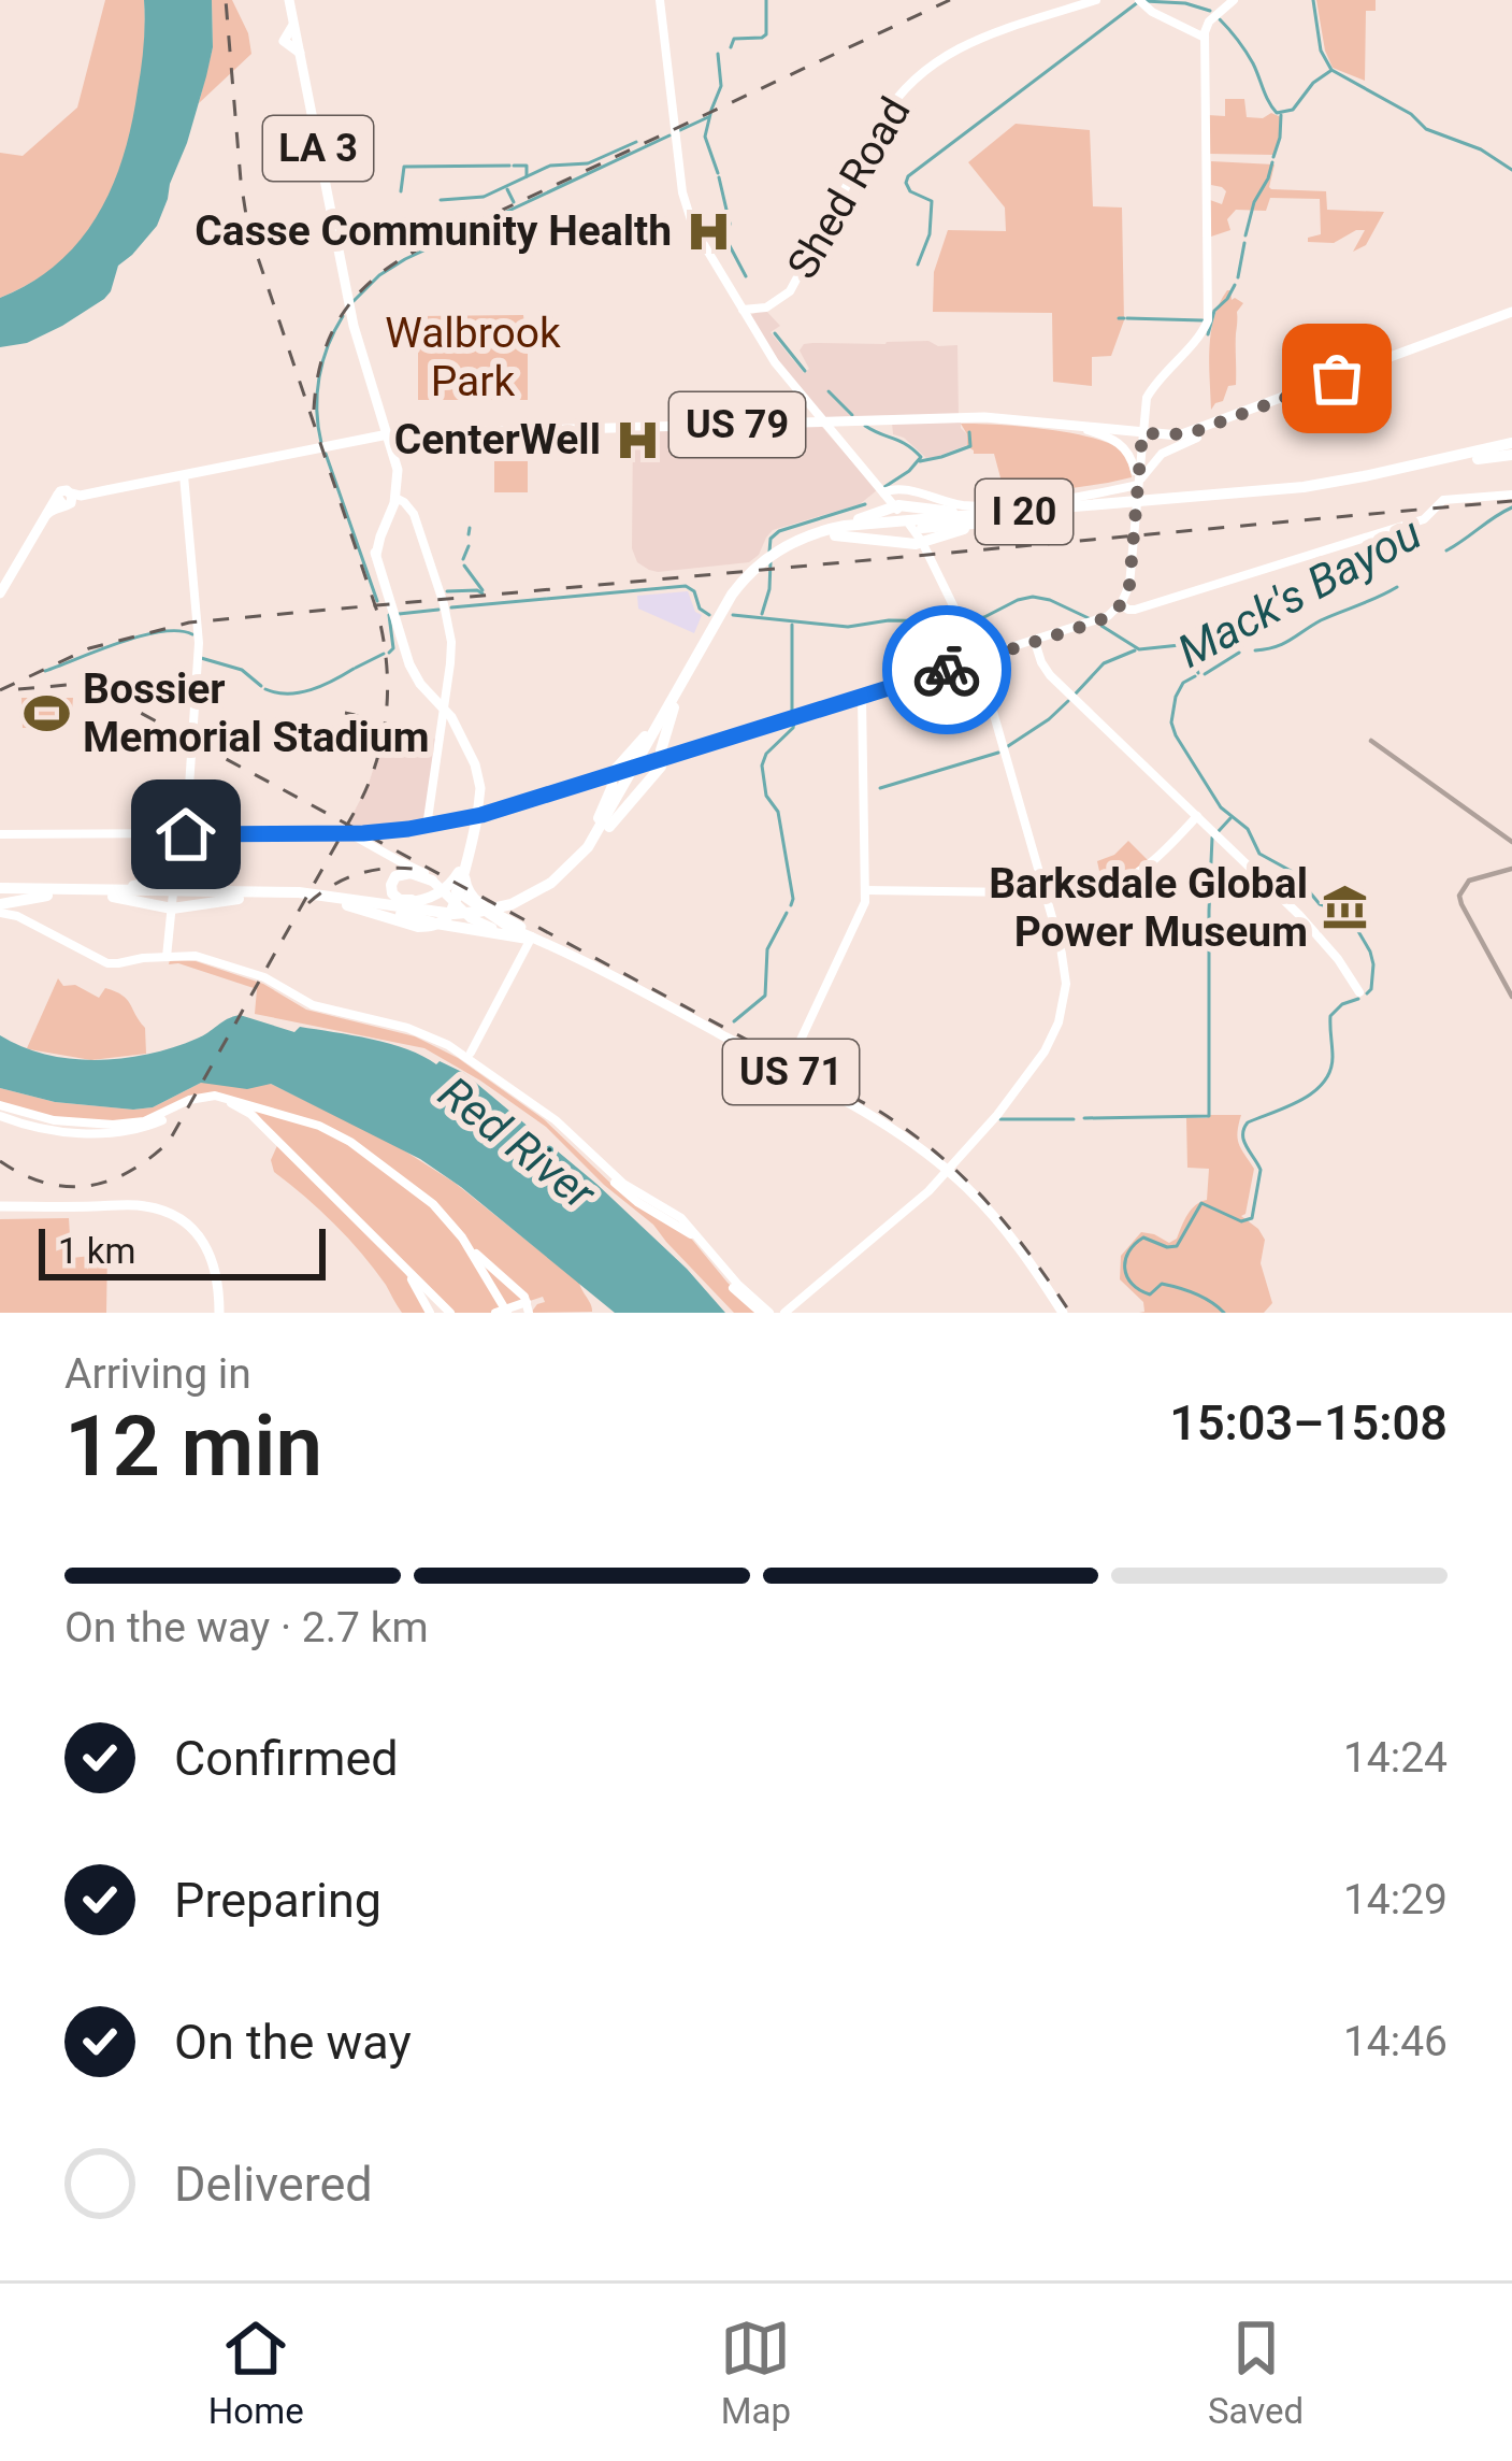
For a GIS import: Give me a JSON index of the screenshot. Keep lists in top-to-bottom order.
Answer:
{
  "streets": {
    "highway": ["I 20", "US 71"],
    "main road": ["LA 3", "Shed Road", "US 79"]
  },
  "crossings": [
    ["LA 3", "US 79"],
    ["I 20", "US 71"]
  ],
  "water": ["Mack's Bayou", "Red River"],
  "parks": ["Walbrook Park"],
  "places": {
    "hospital": ["Casse Community Health", "CenterWell"],
    "sports": ["Bossier Memorial Stadium"],
    "museum": ["Barksdale Global Power Museum"]
  },
  "scale_bar": "1 km",
  "page": {
    "scale": "1 km",
    "heading": ["12 min", "Arriving in", "15:03–15:08"],
    "bar": "On the way · 2.7 km",
    "list": [
      ["Confirmed", "14:24"],
      ["Preparing", "14:29"],
      ["On the way", "14:46"],
      "Delivered"
    ],
    "tabs": ["Home", "Map", "Saved"]
  }
}
